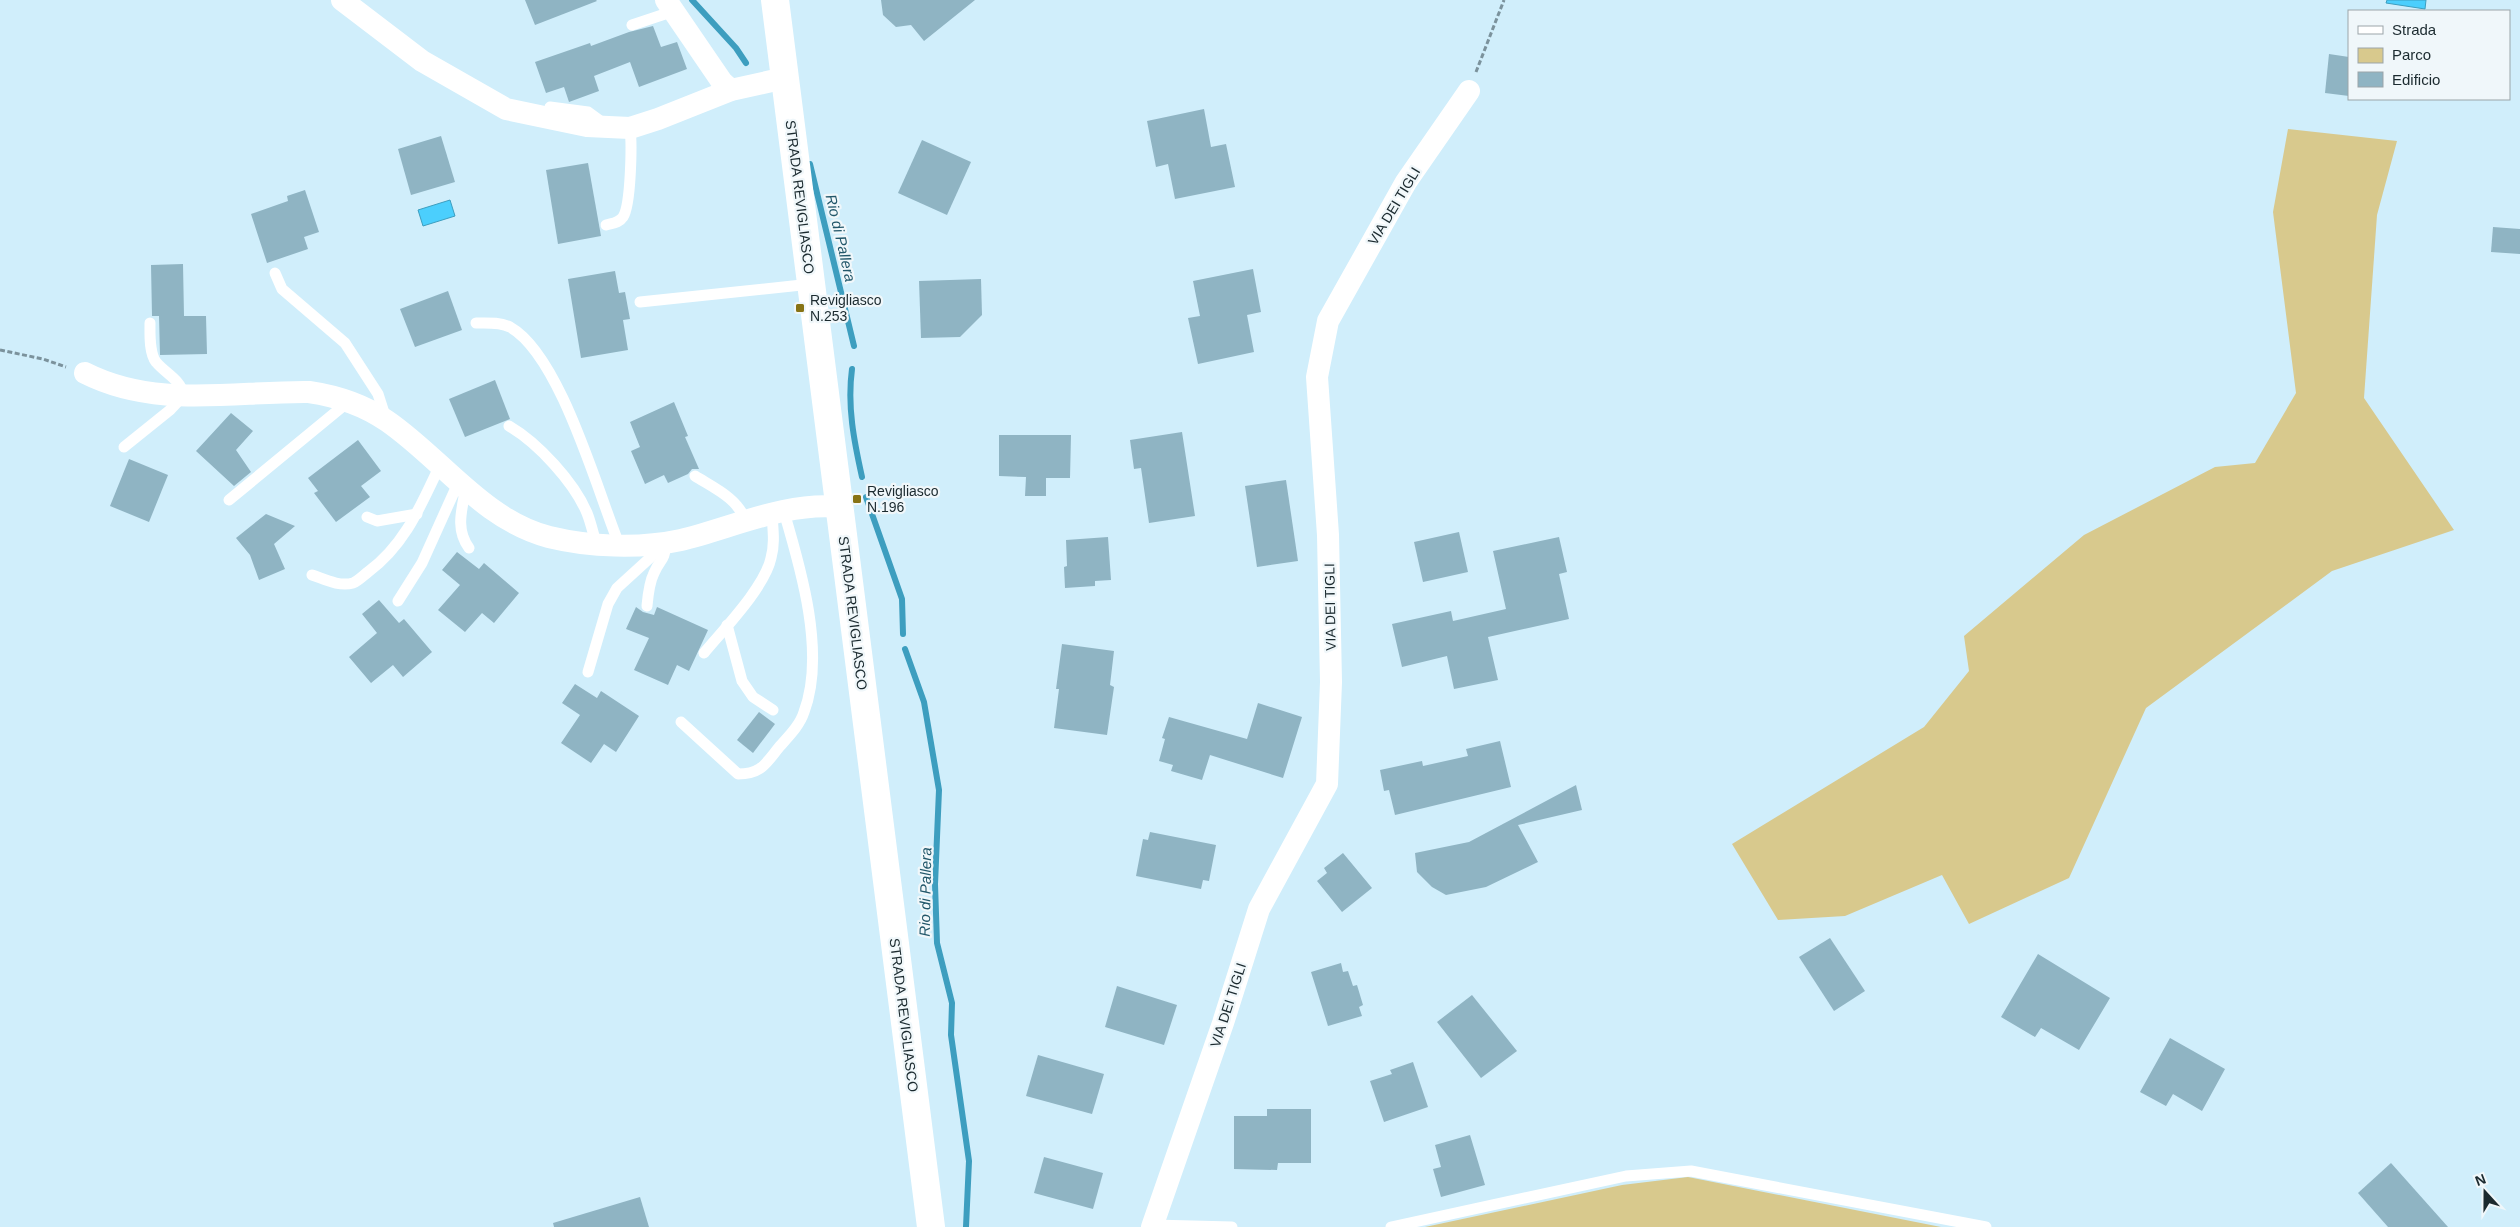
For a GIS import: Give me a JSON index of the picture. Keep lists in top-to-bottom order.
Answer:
{
  "streets": {
    "street": ["STRADA REVIGLIASCO", "VIA DEI TIGLI"]
  },
  "water": ["Rio di Pallera"],
  "places": {
    "transit": ["Revigliasco N.253", "Revigliasco N.196"]
  },
  "legend": ["Strada", "Parco", "Edificio"],
  "north": "top"
}
